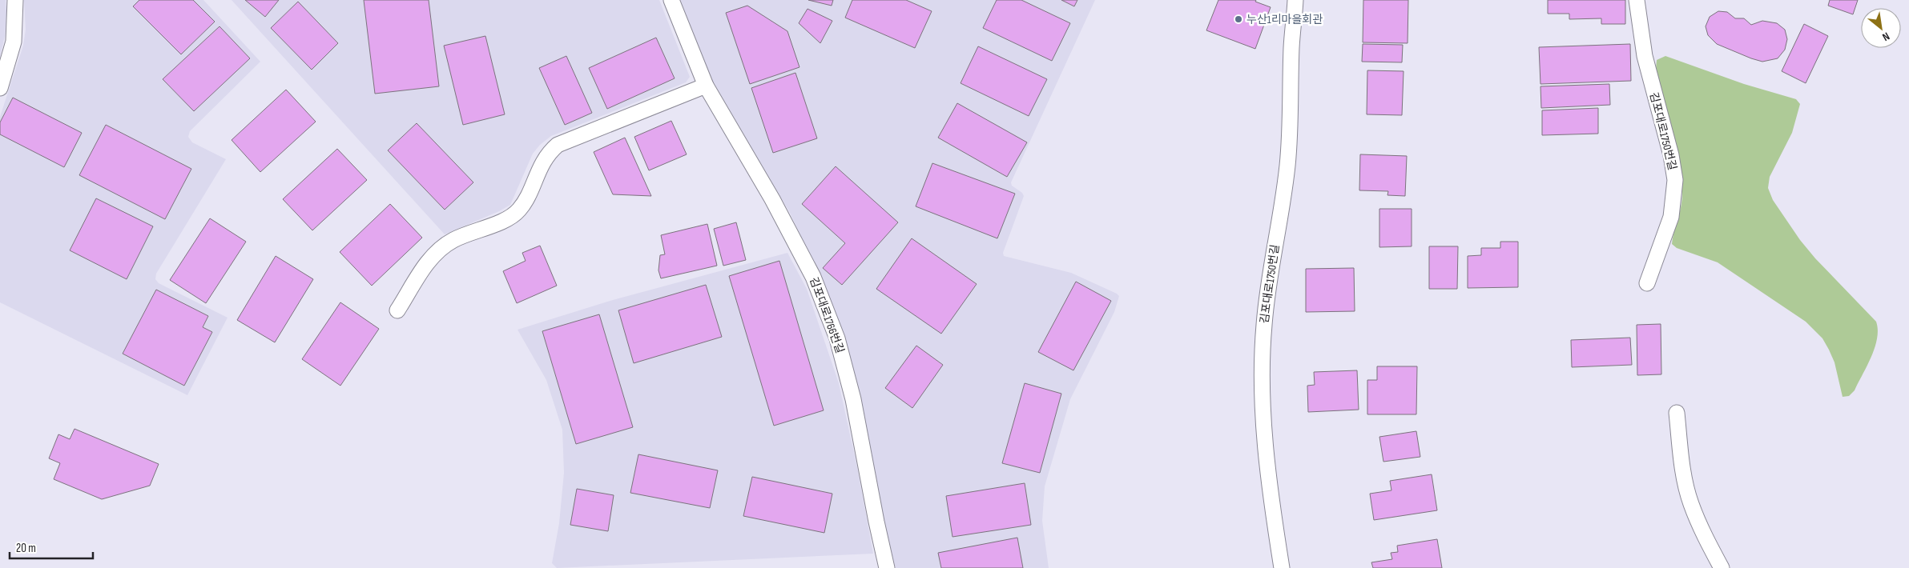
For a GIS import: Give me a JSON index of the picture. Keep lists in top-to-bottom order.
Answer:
{
  "streets": {
    "lane": ["김포대로1750번길", "김포대로1766번길"]
  },
  "places": ["누산1리마을회관"],
  "scale_bar": "20 m",
  "north": "bottom right"
}
